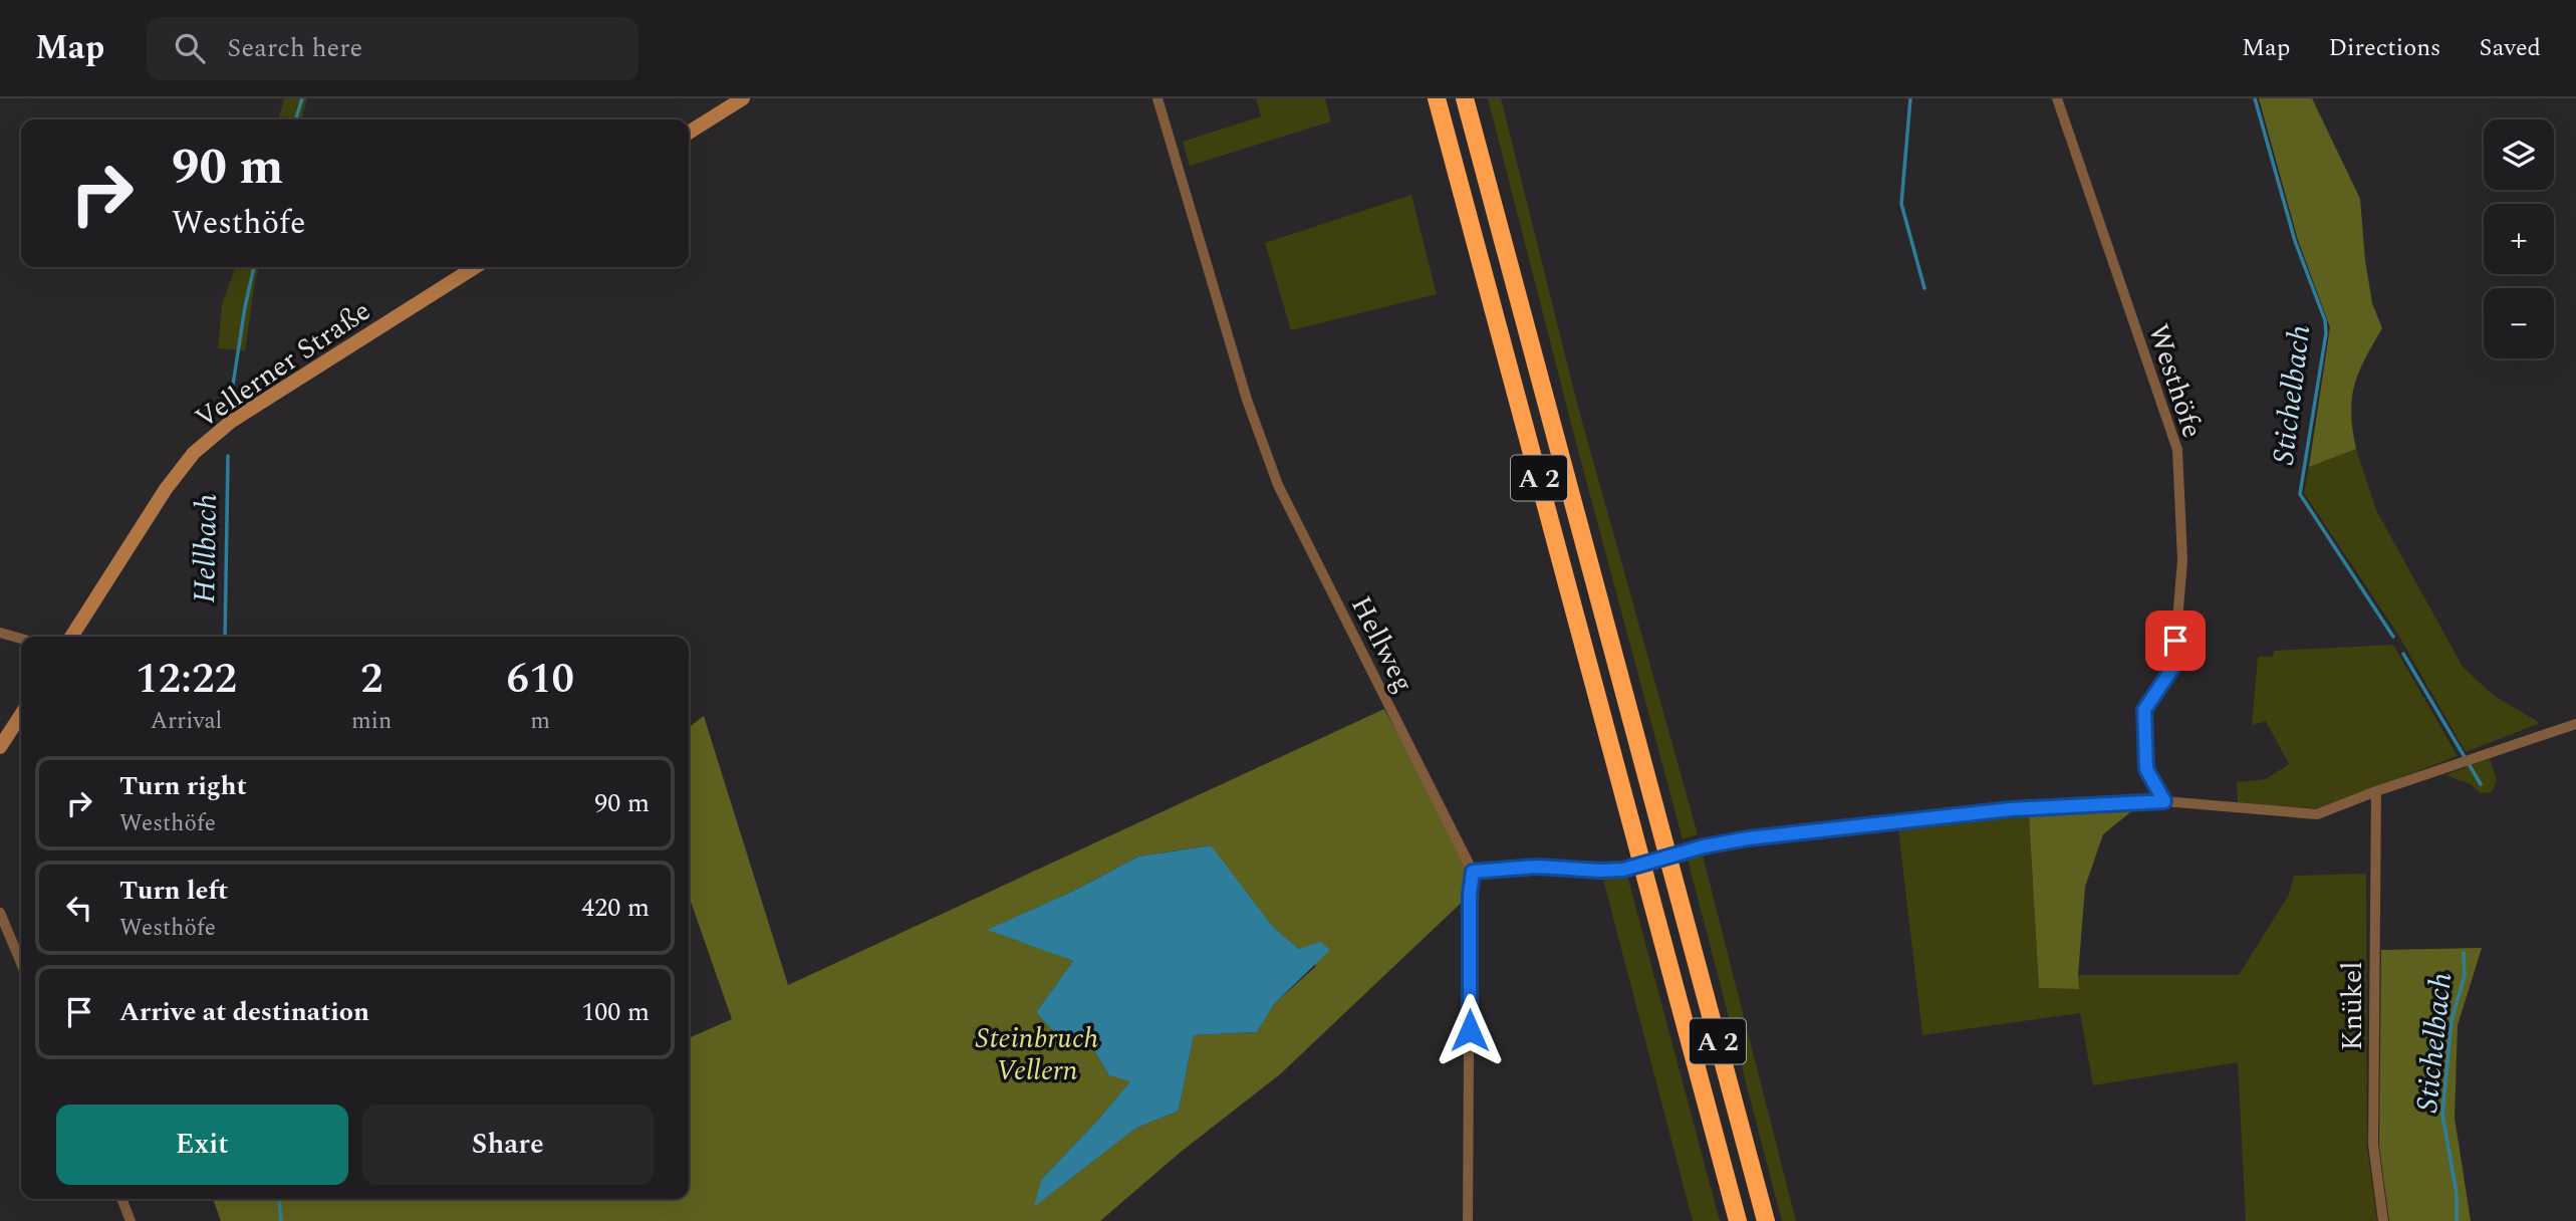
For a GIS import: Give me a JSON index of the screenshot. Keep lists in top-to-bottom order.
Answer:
{
  "streets": {
    "highway": ["A 2"],
    "main road": ["Vellerner Straße"],
    "street": ["Westhöfe", "Hellweg", "Knükel"]
  },
  "water": ["Stichelbach", "Hellbach"],
  "parks": ["Steinbruch Vellern"],
  "page": {
    "header": "Map",
    "search": "Search here",
    "nav": ["Map", "Directions", "Saved"],
    "map_buttons": ["+", "−"],
    "turn": ["90 m", "Westhöfe"],
    "eta": [
      "12:22",
      "Arrival",
      "2",
      "min",
      "610",
      "m"
    ],
    "list": [
      {
        "name": "Turn right",
        "note": "Westhöfe",
        "value": "90 m"
      },
      {
        "name": "Turn left",
        "note": "Westhöfe",
        "value": "420 m"
      },
      {
        "name": "Arrive at destination",
        "value": "100 m"
      }
    ],
    "buttons": ["Exit", "Share"]
  }
}
